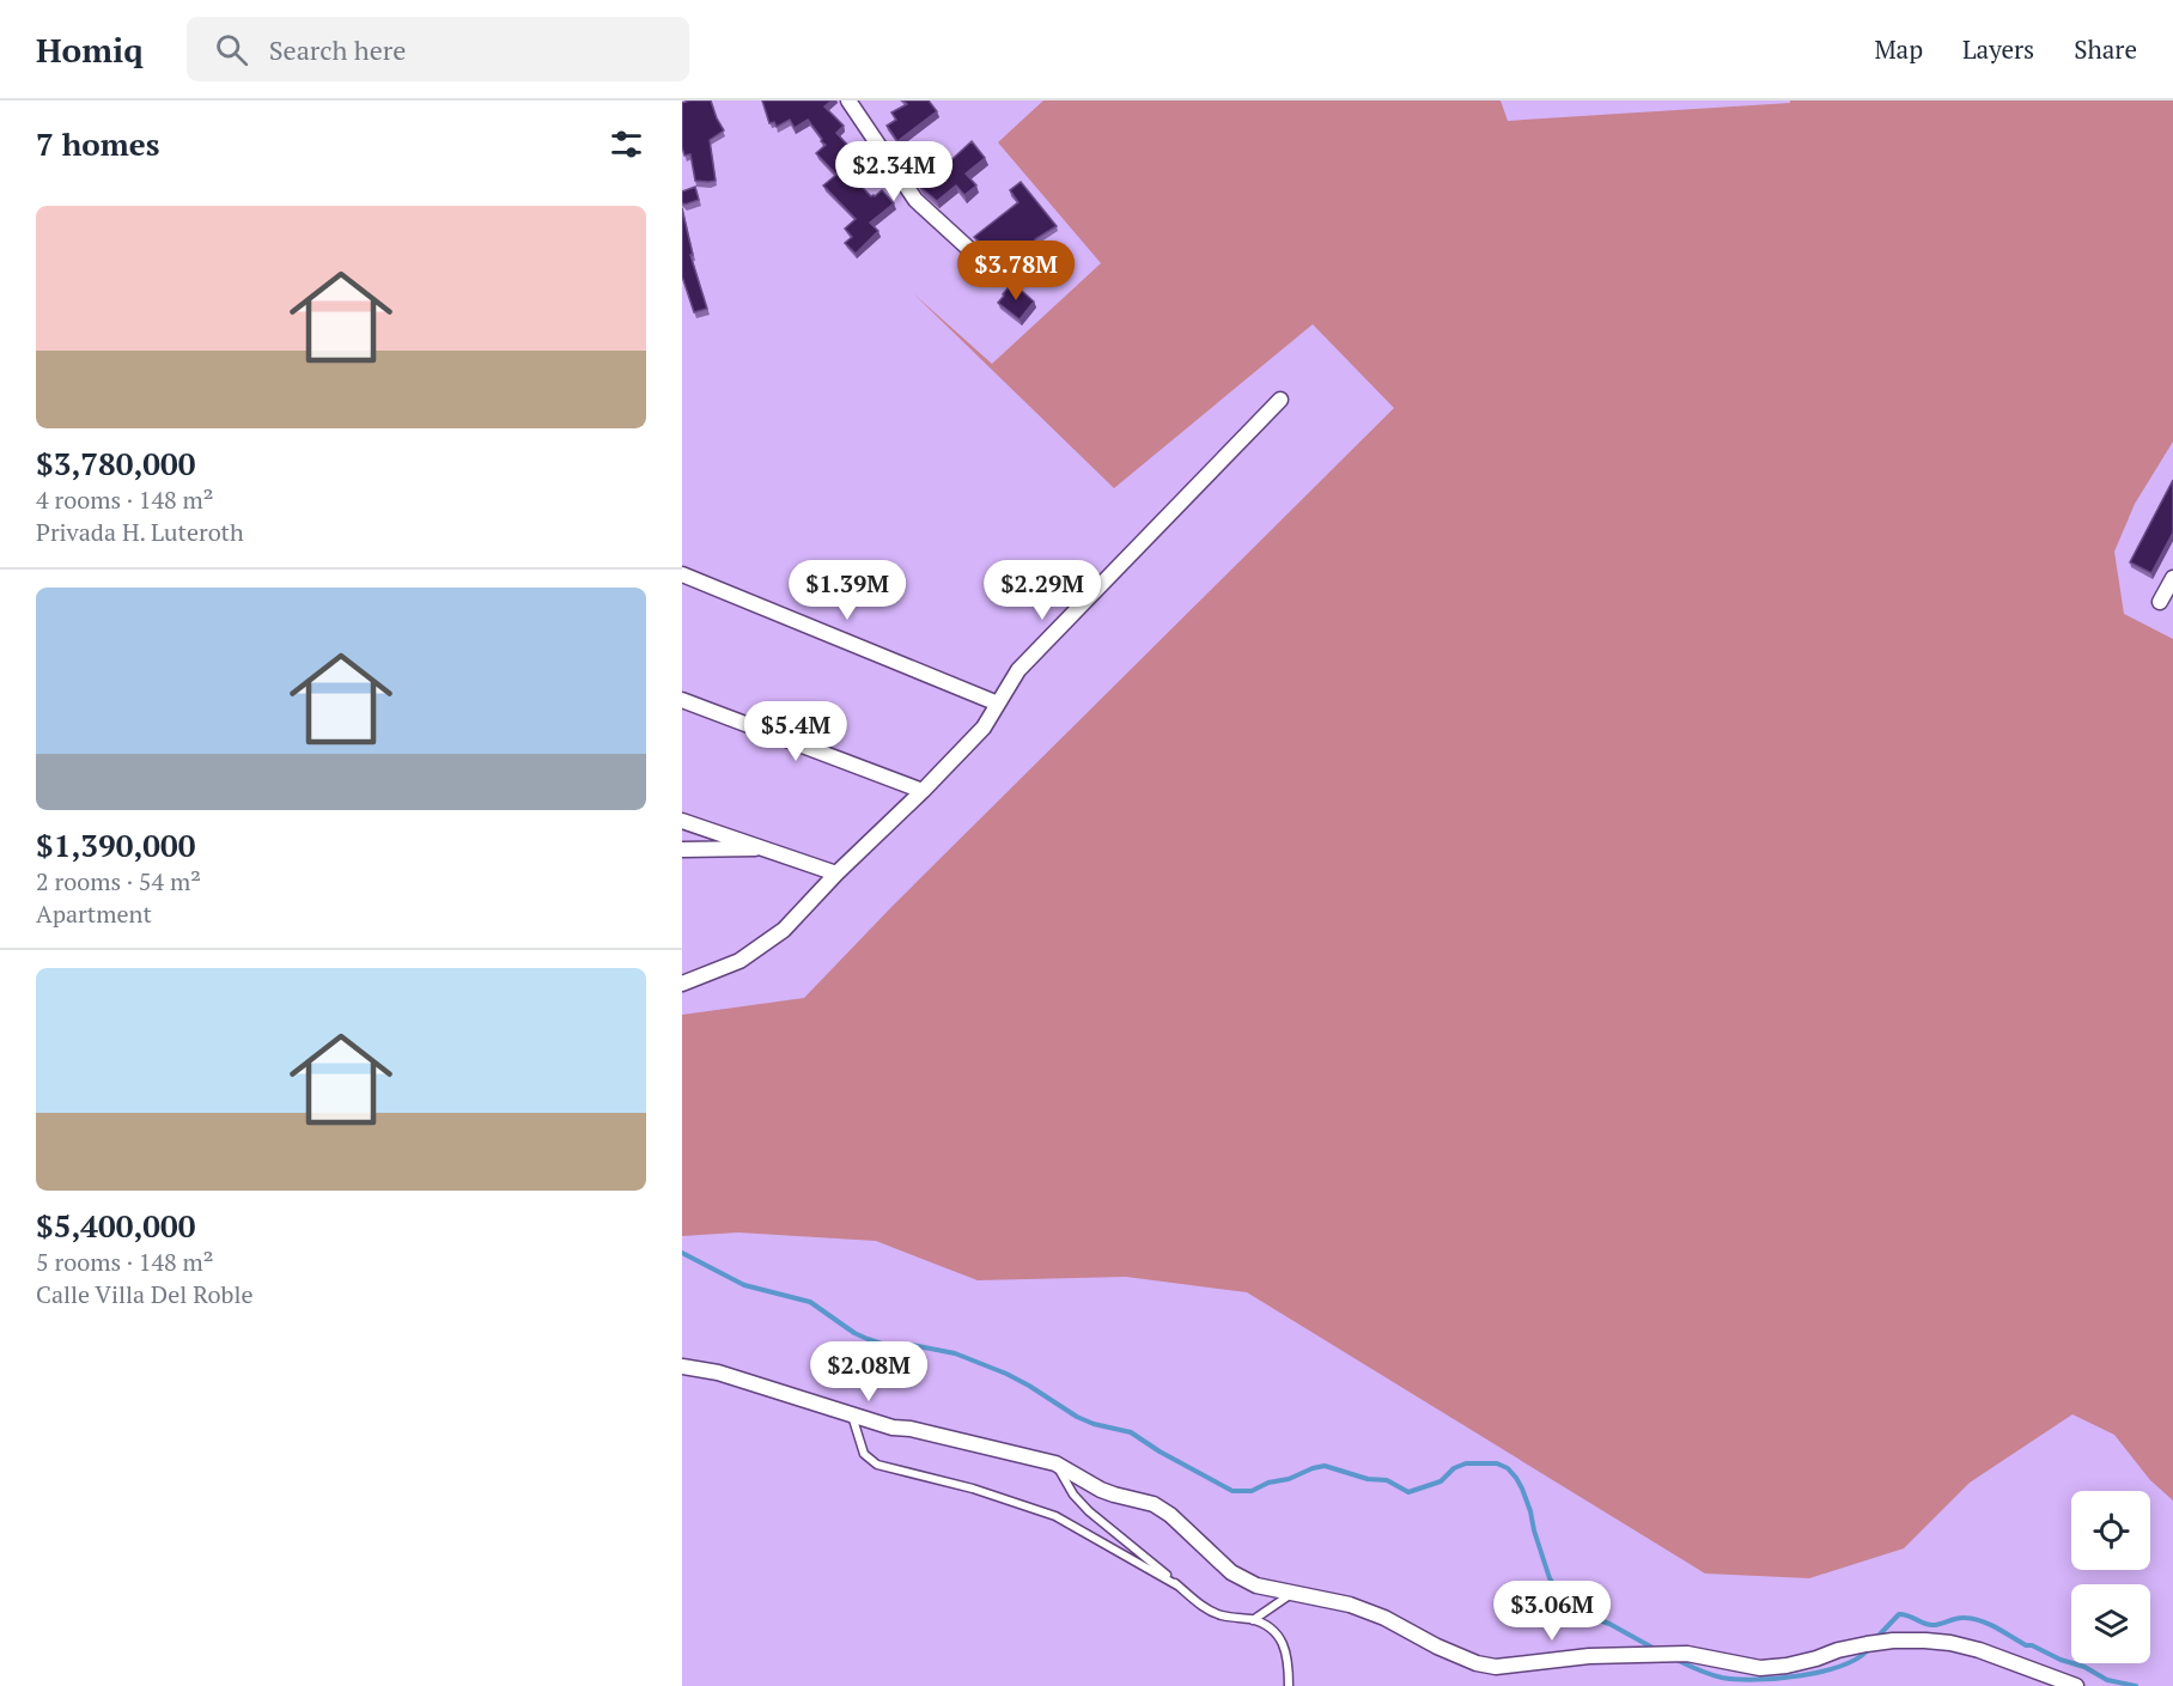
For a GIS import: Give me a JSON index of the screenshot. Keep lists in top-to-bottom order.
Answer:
{
  "page": {
    "header": "Homiq",
    "search": "Search here",
    "nav": ["Map", "Layers", "Share"],
    "heading": "7 homes",
    "price": [
      "$2.34M",
      "$3.78M",
      "$1.39M",
      "$2.29M",
      "$5.4M",
      "$2.08M",
      "$3.06M"
    ],
    "list": [
      {
        "name": "$3,780,000",
        "note": "4 rooms · 148 m² · Privada H. Luteroth"
      },
      {
        "name": "$1,390,000",
        "note": "2 rooms · 54 m² · Apartment"
      },
      {
        "name": "$5,400,000",
        "note": "5 rooms · 148 m² · Calle Villa Del Roble"
      }
    ]
  }
}
